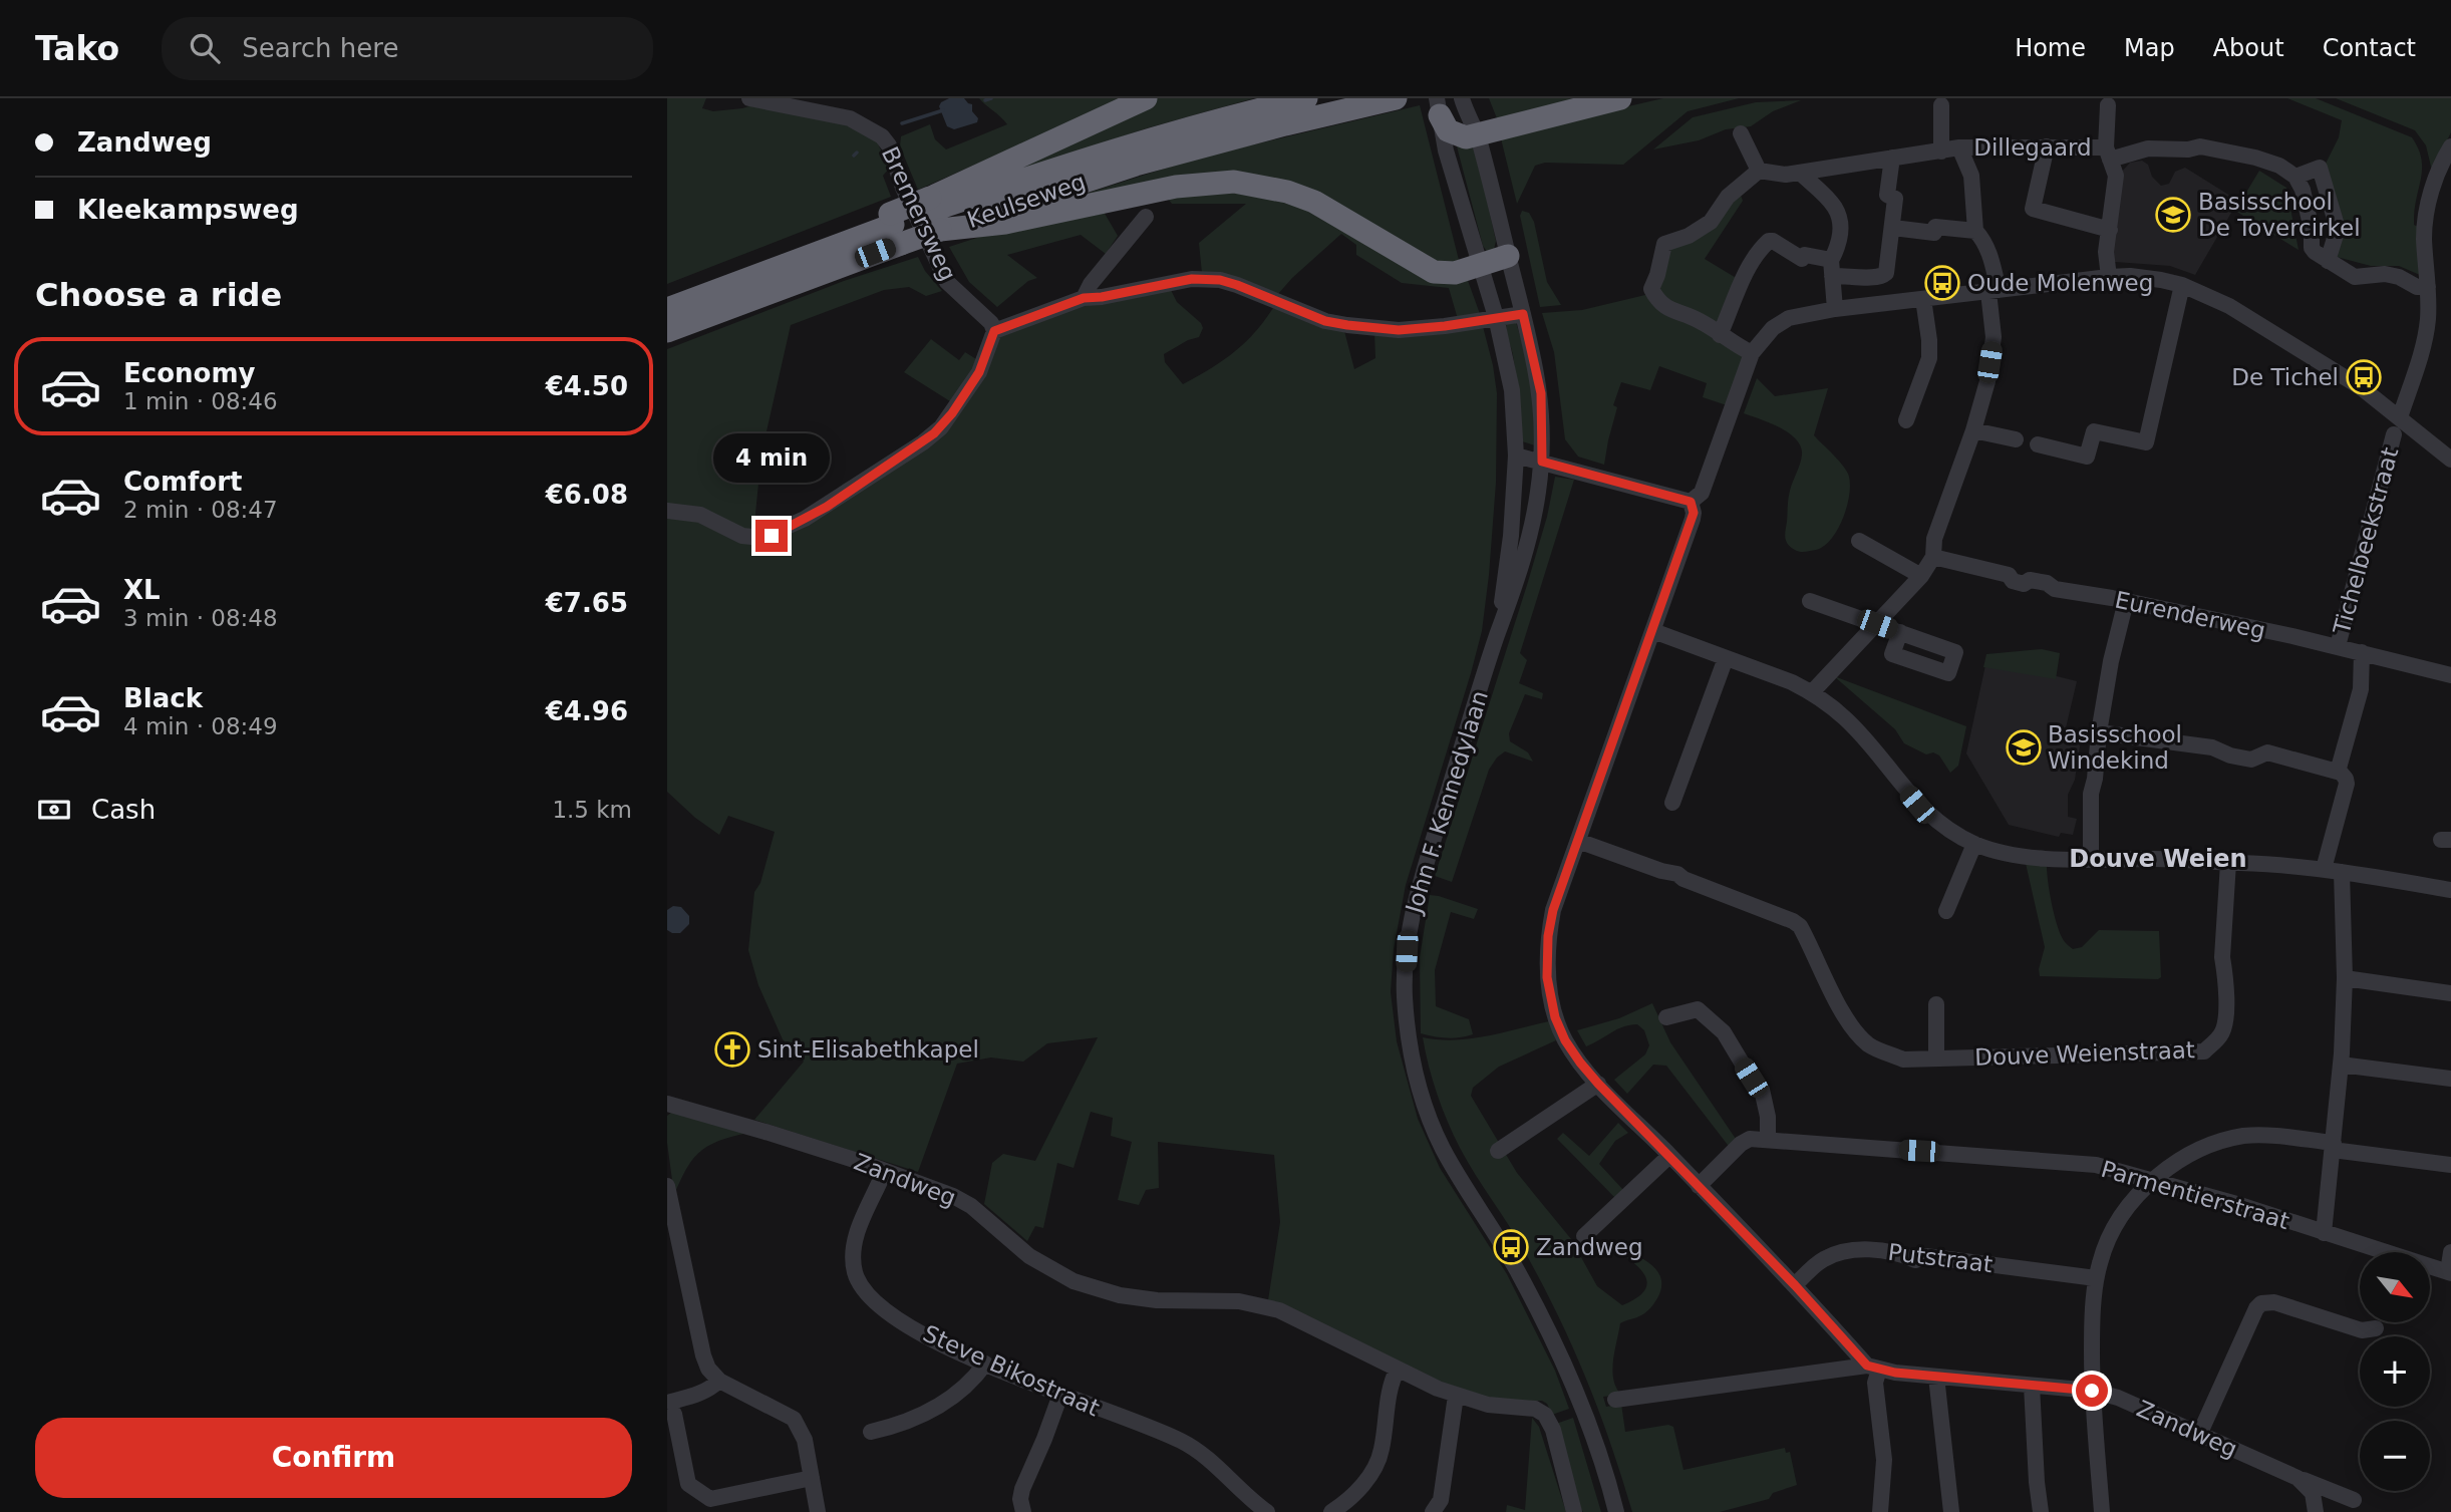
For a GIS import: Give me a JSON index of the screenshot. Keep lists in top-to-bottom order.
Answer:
{
  "streets": {
    "highway": ["Keulseweg"],
    "street": [
      "Dillegaard",
      "Bremersweg",
      "Tichelbeekstraat",
      "Eurenderweg",
      "John F. Kennedylaan",
      "Douve Weienstraat",
      "Zandweg",
      "Parmentierstraat",
      "Putstraat",
      "Steve Bikostraat"
    ]
  },
  "crossings": [
    ["Tichelbeekstraat", "Eurenderweg"],
    ["Zandweg", "Steve Bikostraat"]
  ],
  "districts": ["Douve Weien"],
  "places": {
    "school or university": ["Basisschool De Tovercirkel", "Basisschool Windekind"],
    "bus stop": ["Oude Molenweg", "De Tichel", "Zandweg"],
    "church": ["Sint-Elisabethkapel"]
  },
  "north": "bottom right",
  "page": {
    "header": "Tako",
    "search": "Search here",
    "nav": [
      "Home",
      "Map",
      "About",
      "Contact"
    ],
    "banner": ["Zandweg", "Kleekampsweg"],
    "heading": "Choose a ride",
    "list": [
      {
        "name": "Economy",
        "note": "1 min · 08:46",
        "value": "€4.50"
      },
      {
        "name": "Comfort",
        "note": "2 min · 08:47",
        "value": "€6.08"
      },
      {
        "name": "XL",
        "note": "3 min · 08:48",
        "value": "€7.65"
      },
      {
        "name": "Black",
        "note": "4 min · 08:49",
        "value": "€4.96"
      }
    ],
    "bubble": "4 min",
    "pay": ["Cash", "1.5 km"],
    "map_buttons": ["+", "−"],
    "buttons": "Confirm"
  }
}
